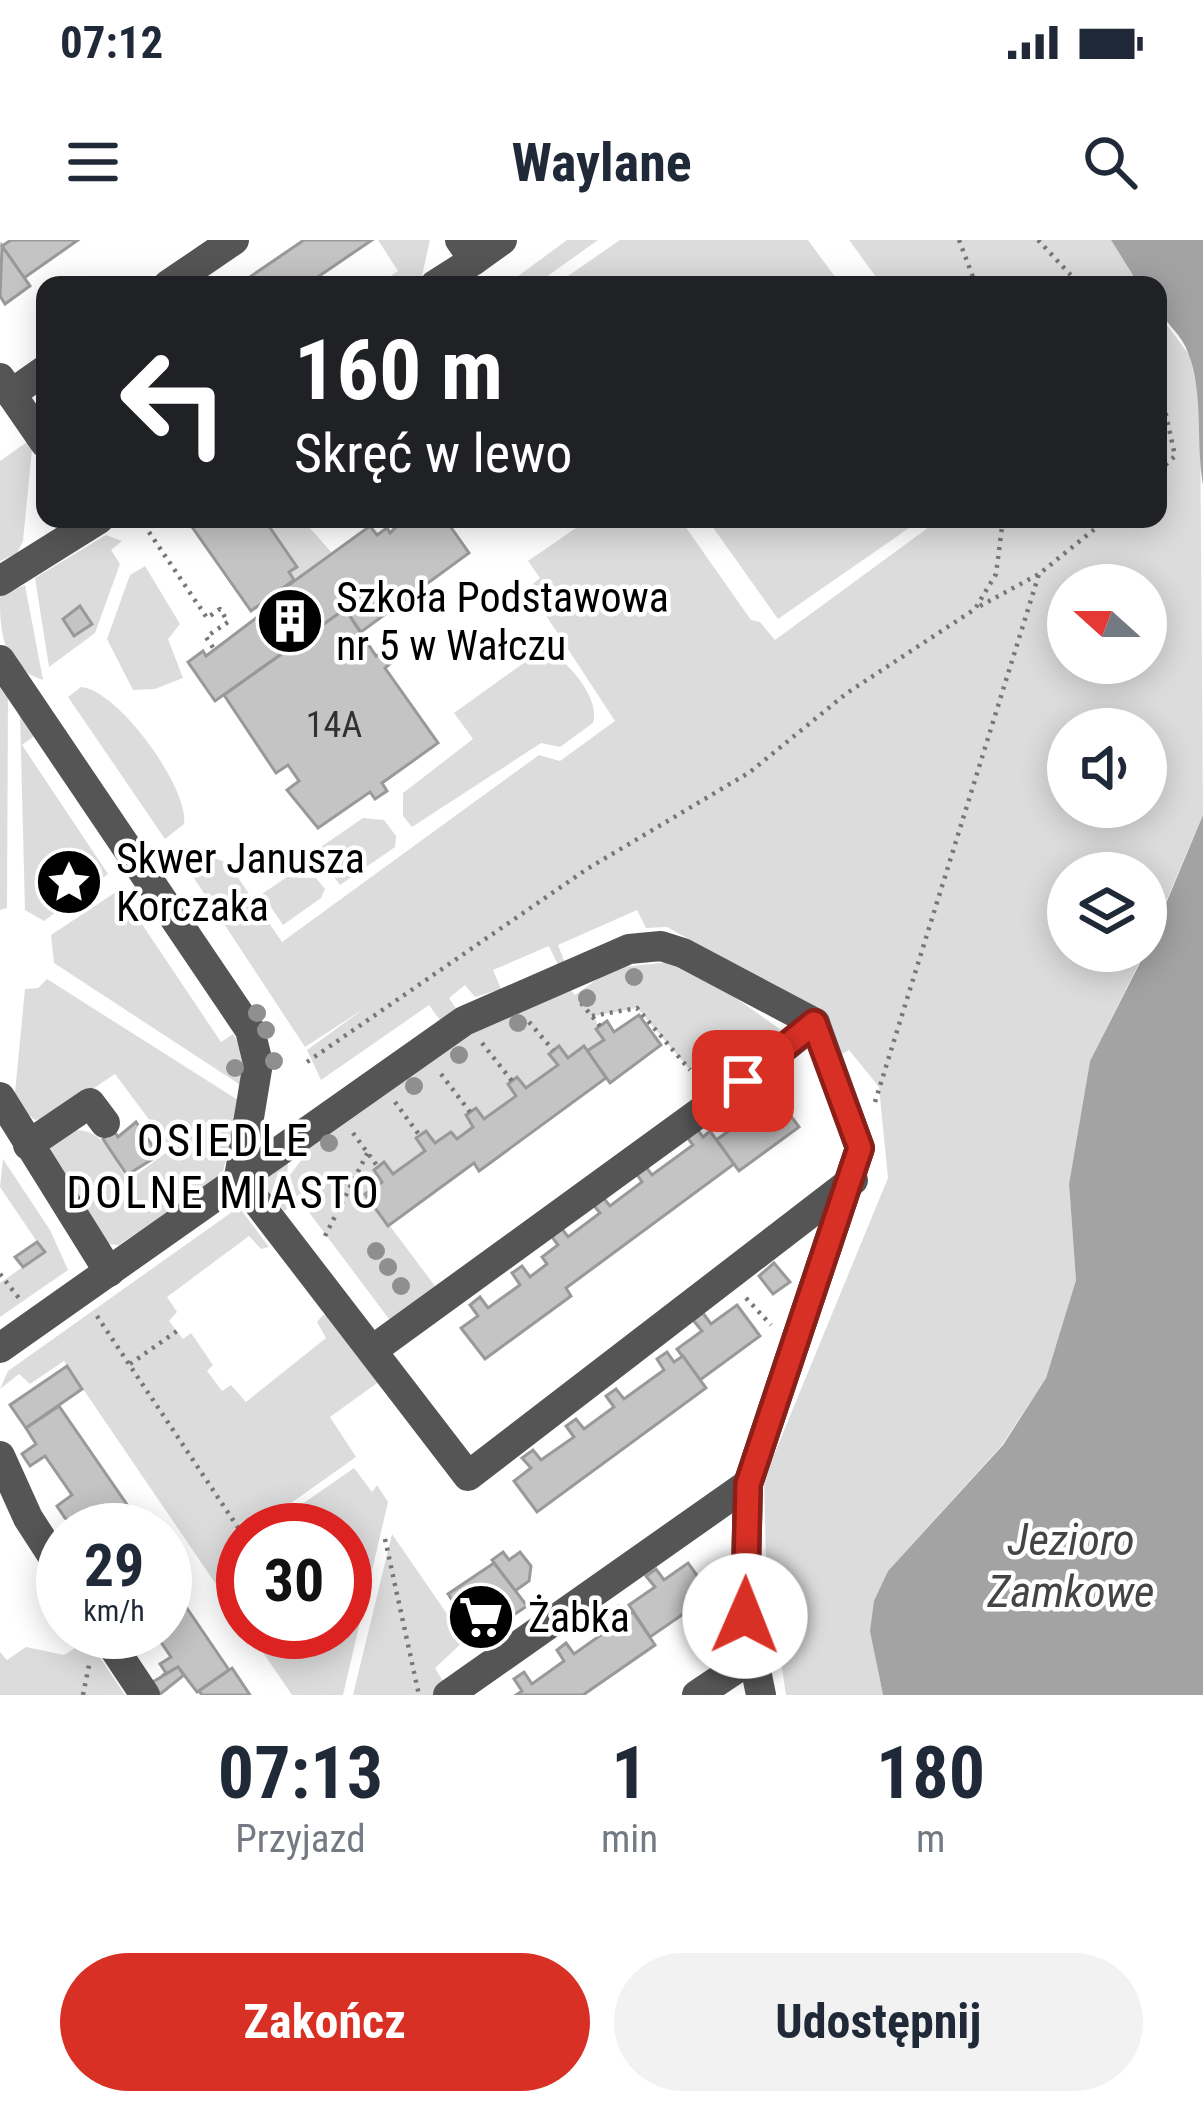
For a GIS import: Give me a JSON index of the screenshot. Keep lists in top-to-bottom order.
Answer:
{
  "districts": ["OSIEDLE DOLNE MIASTO"],
  "water": ["Jezioro Zamkowe"],
  "places": {
    "building": ["Szkoła Podstawowa nr 5 w Wałczu"],
    "place": ["Skwer Janusza Korczaka"],
    "supermarket": ["Żabka"]
  },
  "house_numbers": ["14A"],
  "north": "left",
  "page": {
    "status": "07:12",
    "header": "Waylane",
    "turn": ["160 m", "Skręć w lewo"],
    "speed": "29 km/h",
    "limit": "30",
    "eta": [
      "07:13",
      "Przyjazd",
      "1",
      "min",
      "180",
      "m"
    ],
    "buttons": ["Zakończ", "Udostępnij"]
  }
}
